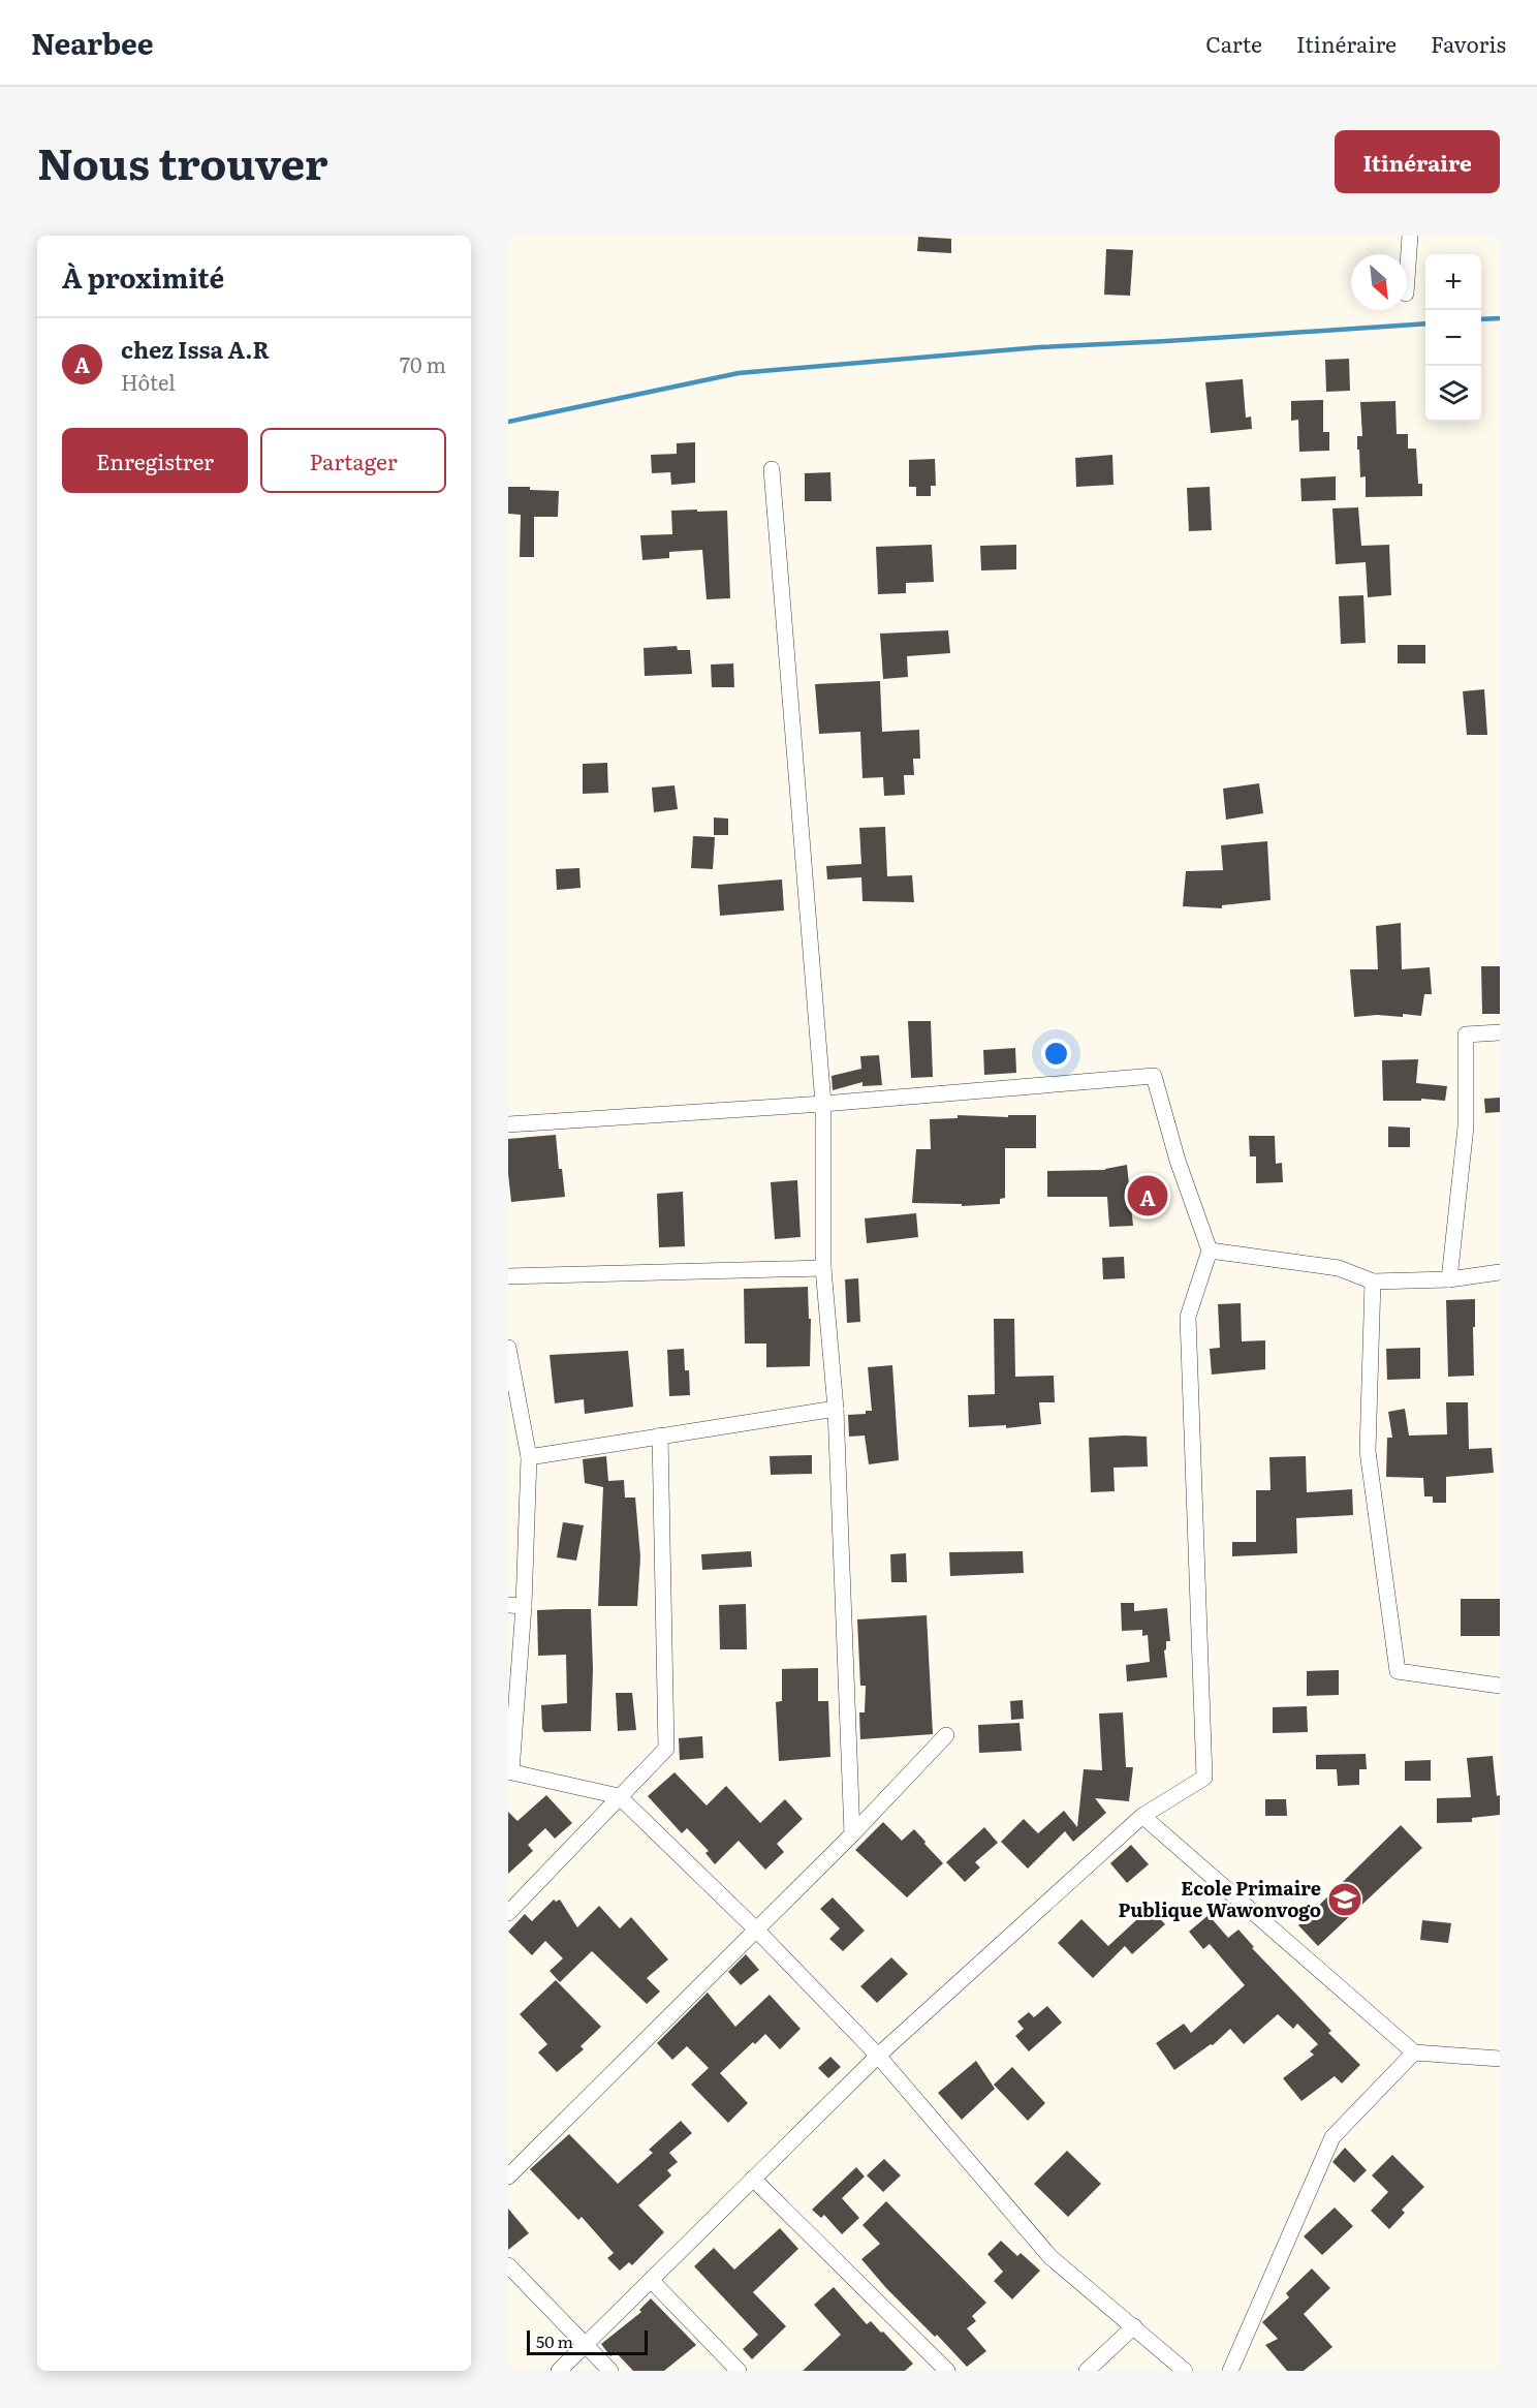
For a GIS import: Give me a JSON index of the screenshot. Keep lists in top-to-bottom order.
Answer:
{
  "places": {
    "school or university": ["Ecole Primaire Publique Wawonvogo"]
  },
  "scale_bar": "50 m",
  "north": "bottom right",
  "page": {
    "header": "Nearbee",
    "nav": ["Carte", "Itinéraire", "Favoris"],
    "title": "Nous trouver",
    "buttons": [
      "Itinéraire",
      ["Enregistrer", "Partager"]
    ],
    "heading": "À proximité",
    "map_buttons": ["+", "−"],
    "list": [
      {
        "mark": "A",
        "name": "chez Issa A.R",
        "note": "Hôtel",
        "value": "70 m"
      }
    ],
    "pins": "A",
    "scale": "50 m"
  }
}
